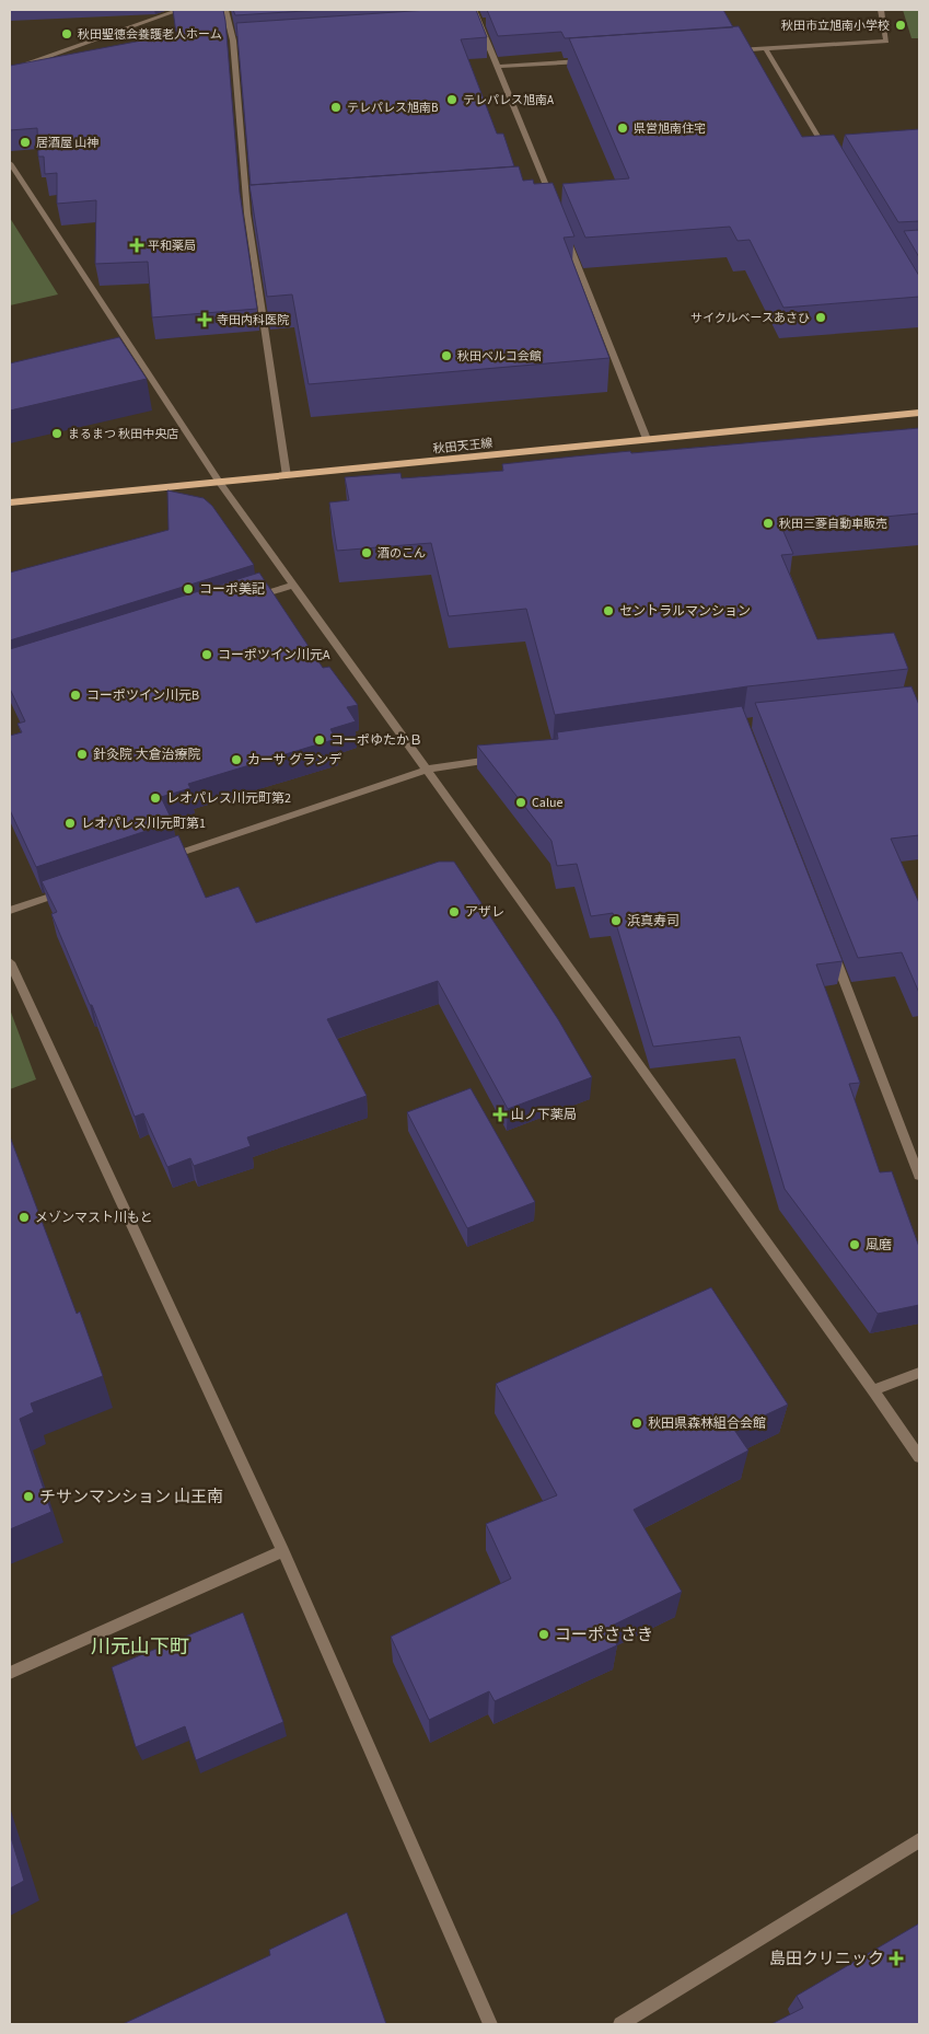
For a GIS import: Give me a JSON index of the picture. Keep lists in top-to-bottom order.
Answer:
{
  "streets": {
    "main road": ["秋田天王線"]
  },
  "districts": ["川元山下町"],
  "places": {
    "other": [
      "秋田市立旭南小学校",
      "秋田聖徳会養護老人ホーム",
      "テレパレス旭南A",
      "テレパレス旭南B",
      "県営旭南住宅",
      "居酒屋 山神",
      "サイクルベースあさひ",
      "秋田ベルコ会館",
      "まるまつ 秋田中央店",
      "秋田三菱自動車販売",
      "酒のこん",
      "コーポ美記",
      "セントラルマンション",
      "コーポツイン川元A",
      "コーポツイン川元B",
      "コーポゆたかＢ",
      "針灸院 大倉治療院",
      "カーサ グランデ",
      "レオパレス川元町第2",
      "Calue",
      "レオパレス川元町第1",
      "アザレ",
      "浜真寿司",
      "メゾンマスト川もと",
      "風磨",
      "秋田県森林組合会館",
      "チサンマンション 山王南",
      "コーポささき"
    ],
    "health": [
      "平和薬局",
      "寺田内科医院",
      "山ノ下薬局",
      "島田クリニック"
    ]
  }
}
